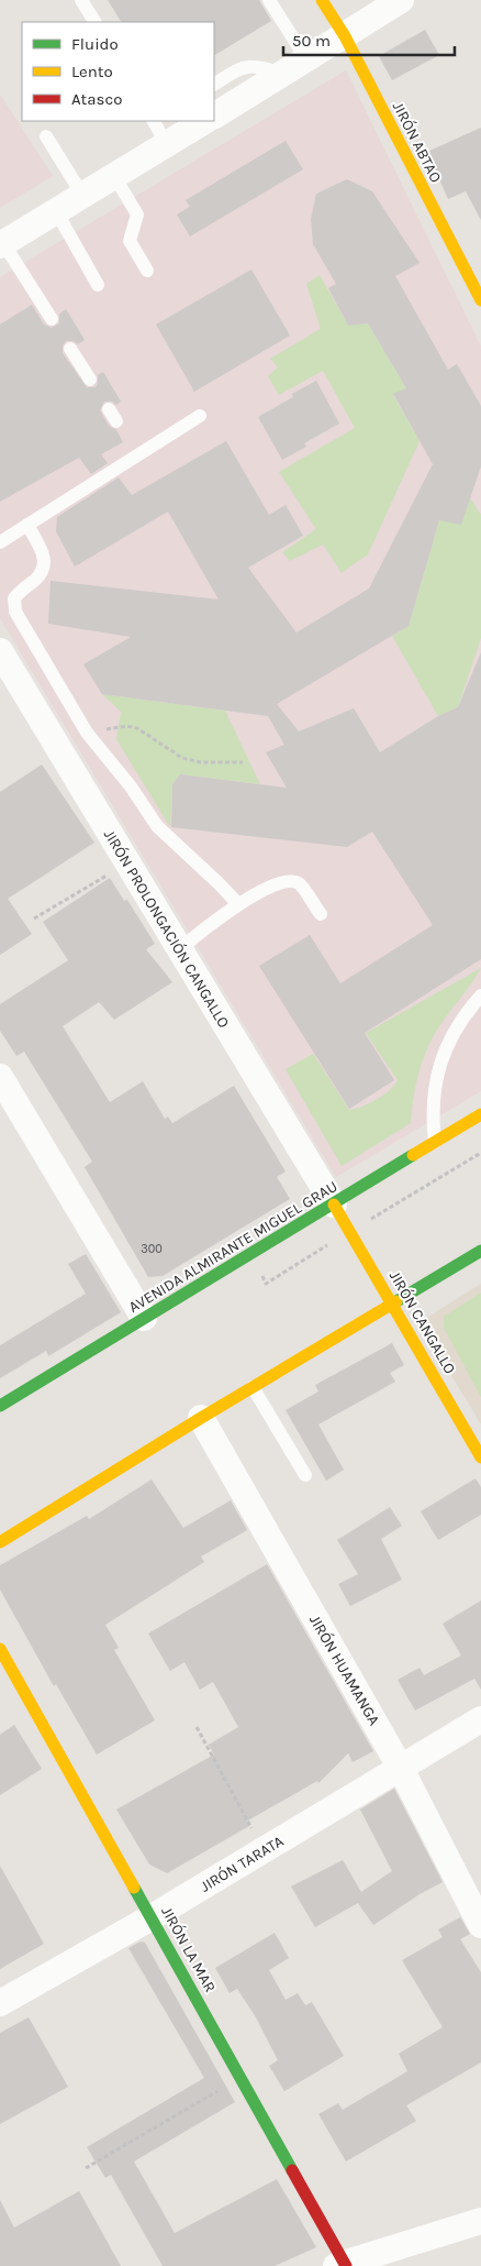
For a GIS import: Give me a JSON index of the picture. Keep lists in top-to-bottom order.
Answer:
{
  "streets": {
    "street": [
      "JIRÓN ABTAO",
      "JIRÓN PROLONGACIÓN CANGALLO",
      "AVENIDA ALMIRANTE MIGUEL GRAU",
      "JIRÓN CANGALLO",
      "JIRÓN HUAMANGA",
      "JIRÓN TARATA",
      "JIRÓN LA MAR"
    ]
  },
  "crossings": [
    ["JIRÓN PROLONGACIÓN CANGALLO", "AVENIDA ALMIRANTE MIGUEL GRAU"],
    ["JIRÓN PROLONGACIÓN CANGALLO", "JIRÓN CANGALLO"],
    ["AVENIDA ALMIRANTE MIGUEL GRAU", "JIRÓN CANGALLO"],
    ["JIRÓN HUAMANGA", "JIRÓN TARATA"],
    ["JIRÓN TARATA", "JIRÓN LA MAR"]
  ],
  "house_numbers": ["300"],
  "legend": ["Fluido", "Lento", "Atasco"],
  "scale_bar": "50 m"
}
